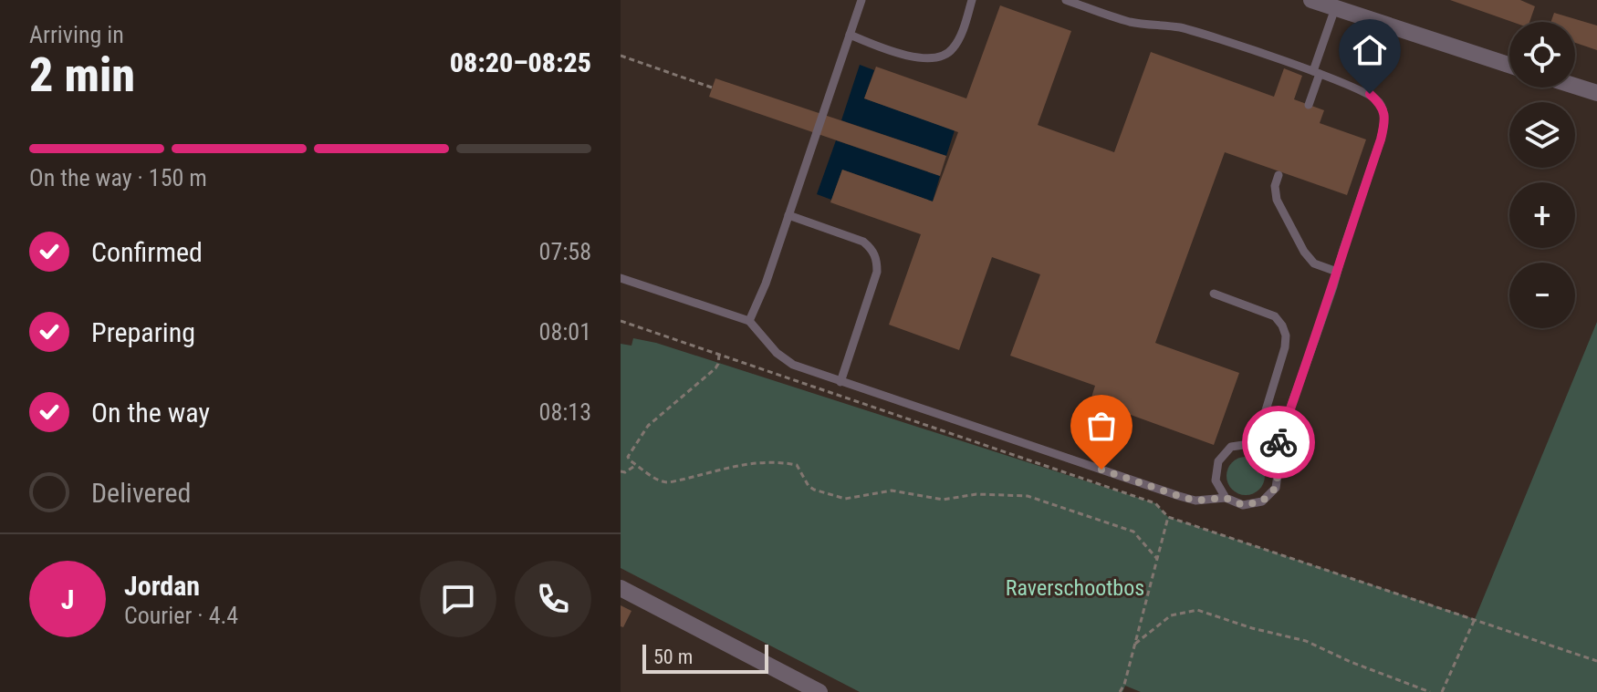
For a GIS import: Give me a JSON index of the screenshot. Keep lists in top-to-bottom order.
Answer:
{
  "parks": ["Raverschootbos"],
  "scale_bar": "50 m",
  "page": {
    "heading": ["2 min", "Arriving in", "08:20–08:25"],
    "panel": ["Jordan", "Courier · 4.4"],
    "map_buttons": ["+", "−"],
    "bar": "On the way · 150 m",
    "list": [
      ["Confirmed", "07:58"],
      ["Preparing", "08:01"],
      ["On the way", "08:13"],
      "Delivered"
    ],
    "round": "J",
    "scale": "50 m"
  }
}
